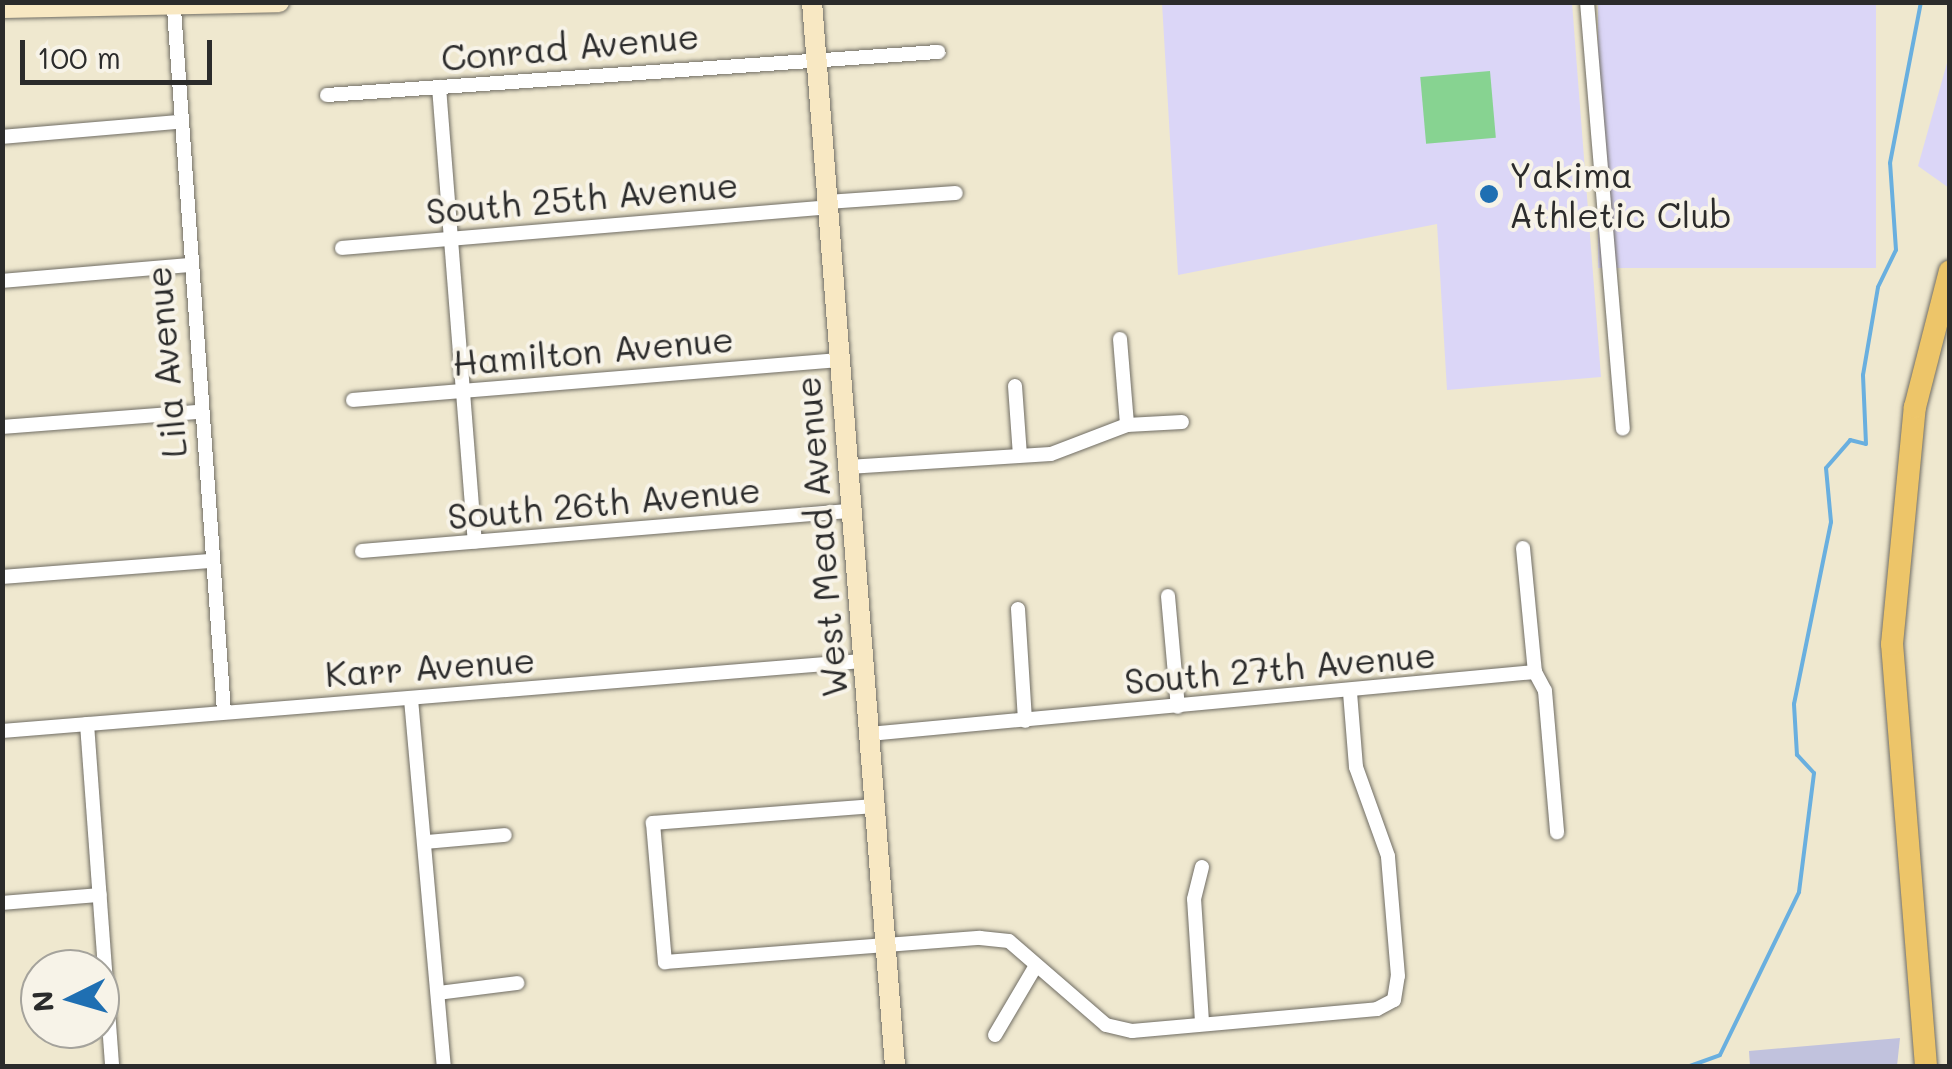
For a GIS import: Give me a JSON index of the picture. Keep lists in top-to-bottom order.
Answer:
{
  "streets": {
    "street": [
      "Conrad Avenue",
      "South 25th Avenue",
      "Hamilton Avenue",
      "Lila Avenue",
      "South 26th Avenue",
      "West Mead Avenue",
      "Karr Avenue",
      "South 27th Avenue"
    ]
  },
  "crossings": [
    ["Conrad Avenue", "West Mead Avenue"],
    ["South 25th Avenue", "West Mead Avenue"],
    ["Hamilton Avenue", "West Mead Avenue"],
    ["Lila Avenue", "Karr Avenue"],
    ["South 26th Avenue", "West Mead Avenue"],
    ["West Mead Avenue", "Karr Avenue"],
    ["West Mead Avenue", "South 27th Avenue"]
  ],
  "places": ["Yakima Athletic Club"],
  "scale_bar": "100 m",
  "north": "left"
}
